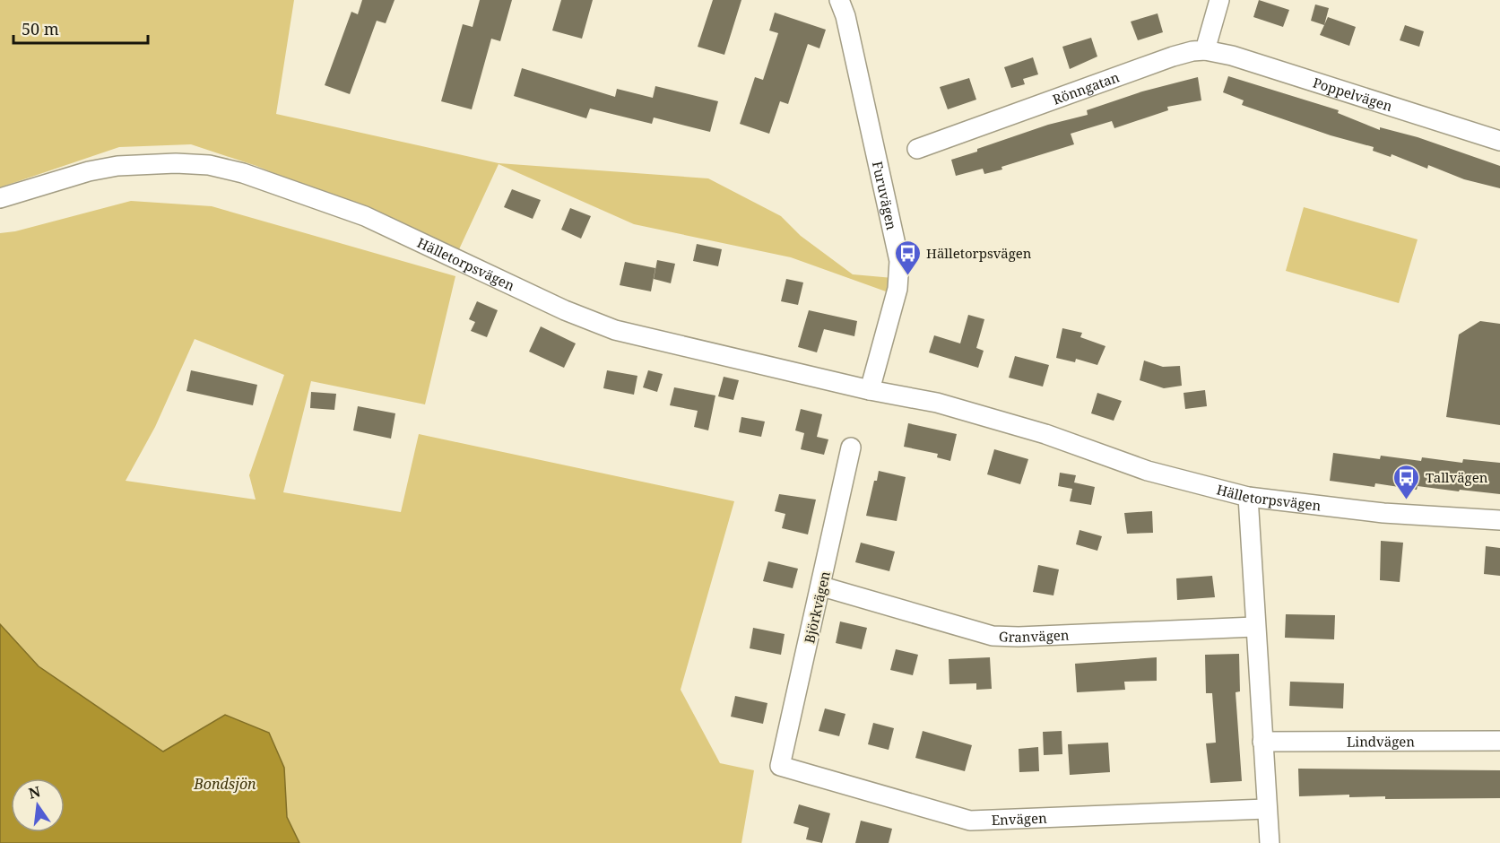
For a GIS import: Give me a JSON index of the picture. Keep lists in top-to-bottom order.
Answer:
{
  "streets": {
    "street": [
      "Rönngatan",
      "Poppelvägen",
      "Furuvägen",
      "Hälletorpsvägen",
      "Björkvägen",
      "Granvägen",
      "Lindvägen",
      "Envägen"
    ]
  },
  "crossings": [
    ["Rönngatan", "Poppelvägen"],
    ["Furuvägen", "Hälletorpsvägen"],
    ["Björkvägen", "Granvägen"],
    ["Björkvägen", "Envägen"]
  ],
  "water": ["Bondsjön"],
  "places": {
    "bus stop": ["Hälletorpsvägen", "Tallvägen"]
  },
  "scale_bar": "50 m",
  "north": "top"
}
